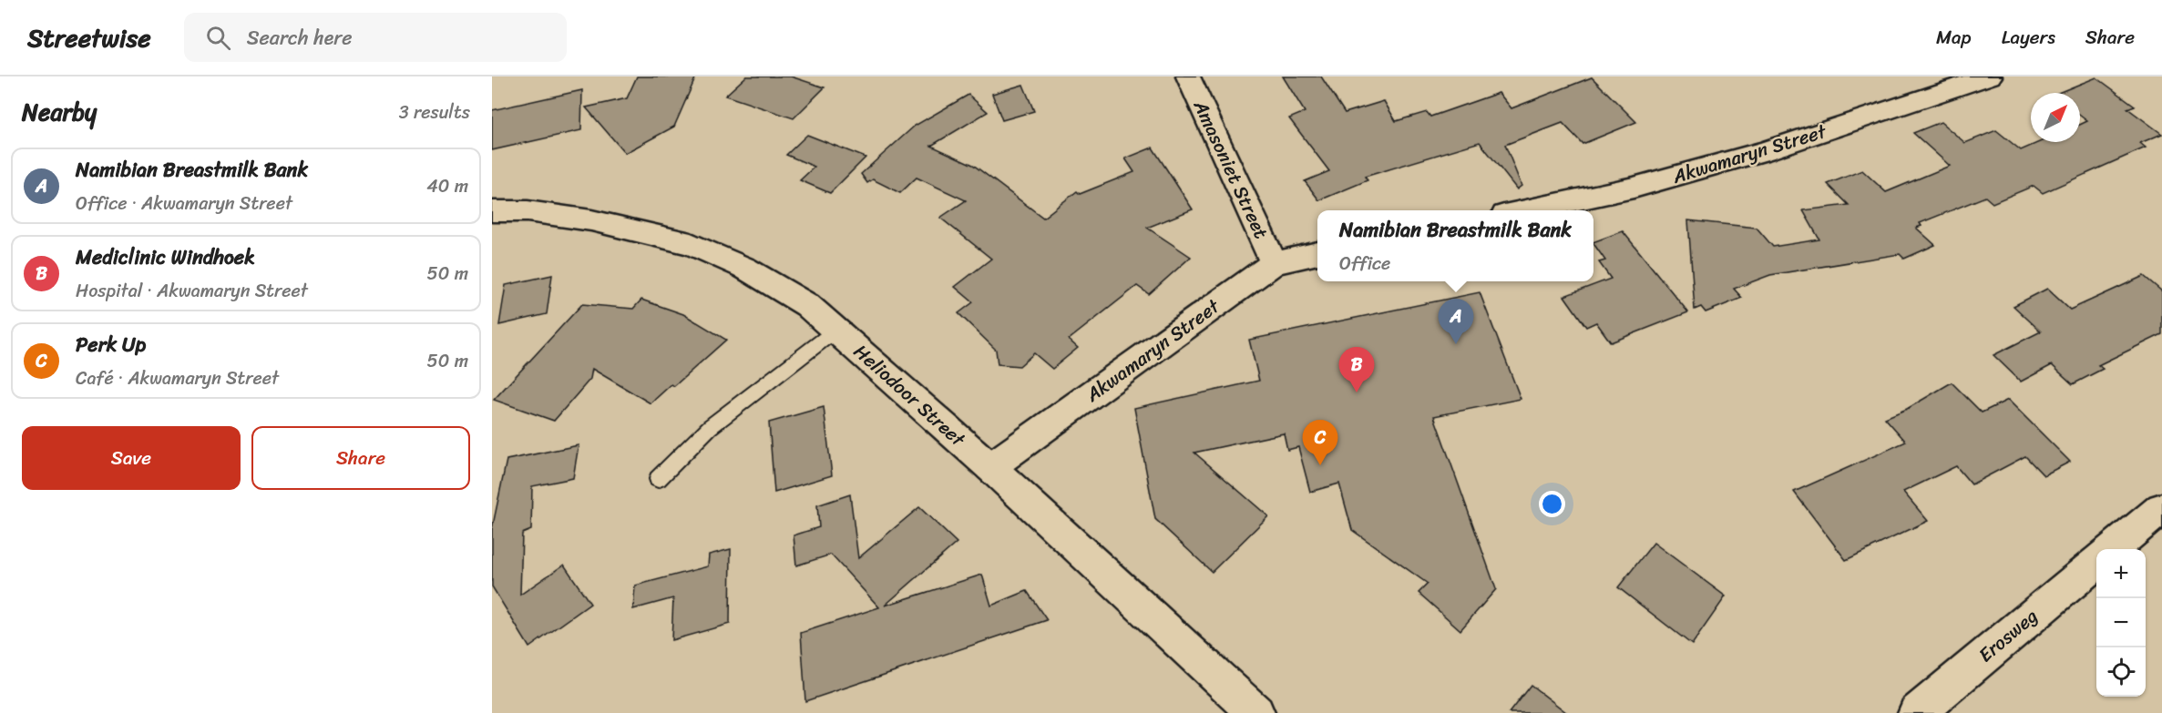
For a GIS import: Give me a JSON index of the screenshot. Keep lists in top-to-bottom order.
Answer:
{
  "streets": {
    "street": [
      "Akwamaryn Street",
      "Amasoniet Street",
      "Heliodoor Street",
      "Erosweg"
    ]
  },
  "crossings": [
    ["Akwamaryn Street", "Amasoniet Street"],
    ["Akwamaryn Street", "Heliodoor Street"]
  ],
  "north": "top right",
  "page": {
    "header": "Streetwise",
    "search": "Search here",
    "nav": ["Map", "Layers", "Share"],
    "heading": ["Nearby", "3 results"],
    "list": [
      {
        "mark": "A",
        "name": "Namibian Breastmilk Bank",
        "note": "Office · Akwamaryn Street",
        "value": "40 m"
      },
      {
        "mark": "B",
        "name": "Mediclinic Windhoek",
        "note": "Hospital · Akwamaryn Street",
        "value": "50 m"
      },
      {
        "mark": "C",
        "name": "Perk Up",
        "note": "Café · Akwamaryn Street",
        "value": "50 m"
      }
    ],
    "popup": ["Namibian Breastmilk Bank", "Office"],
    "pins": ["A", "B", "C"],
    "buttons": ["Save", "Share"],
    "map_buttons": ["+", "−"]
  }
}
